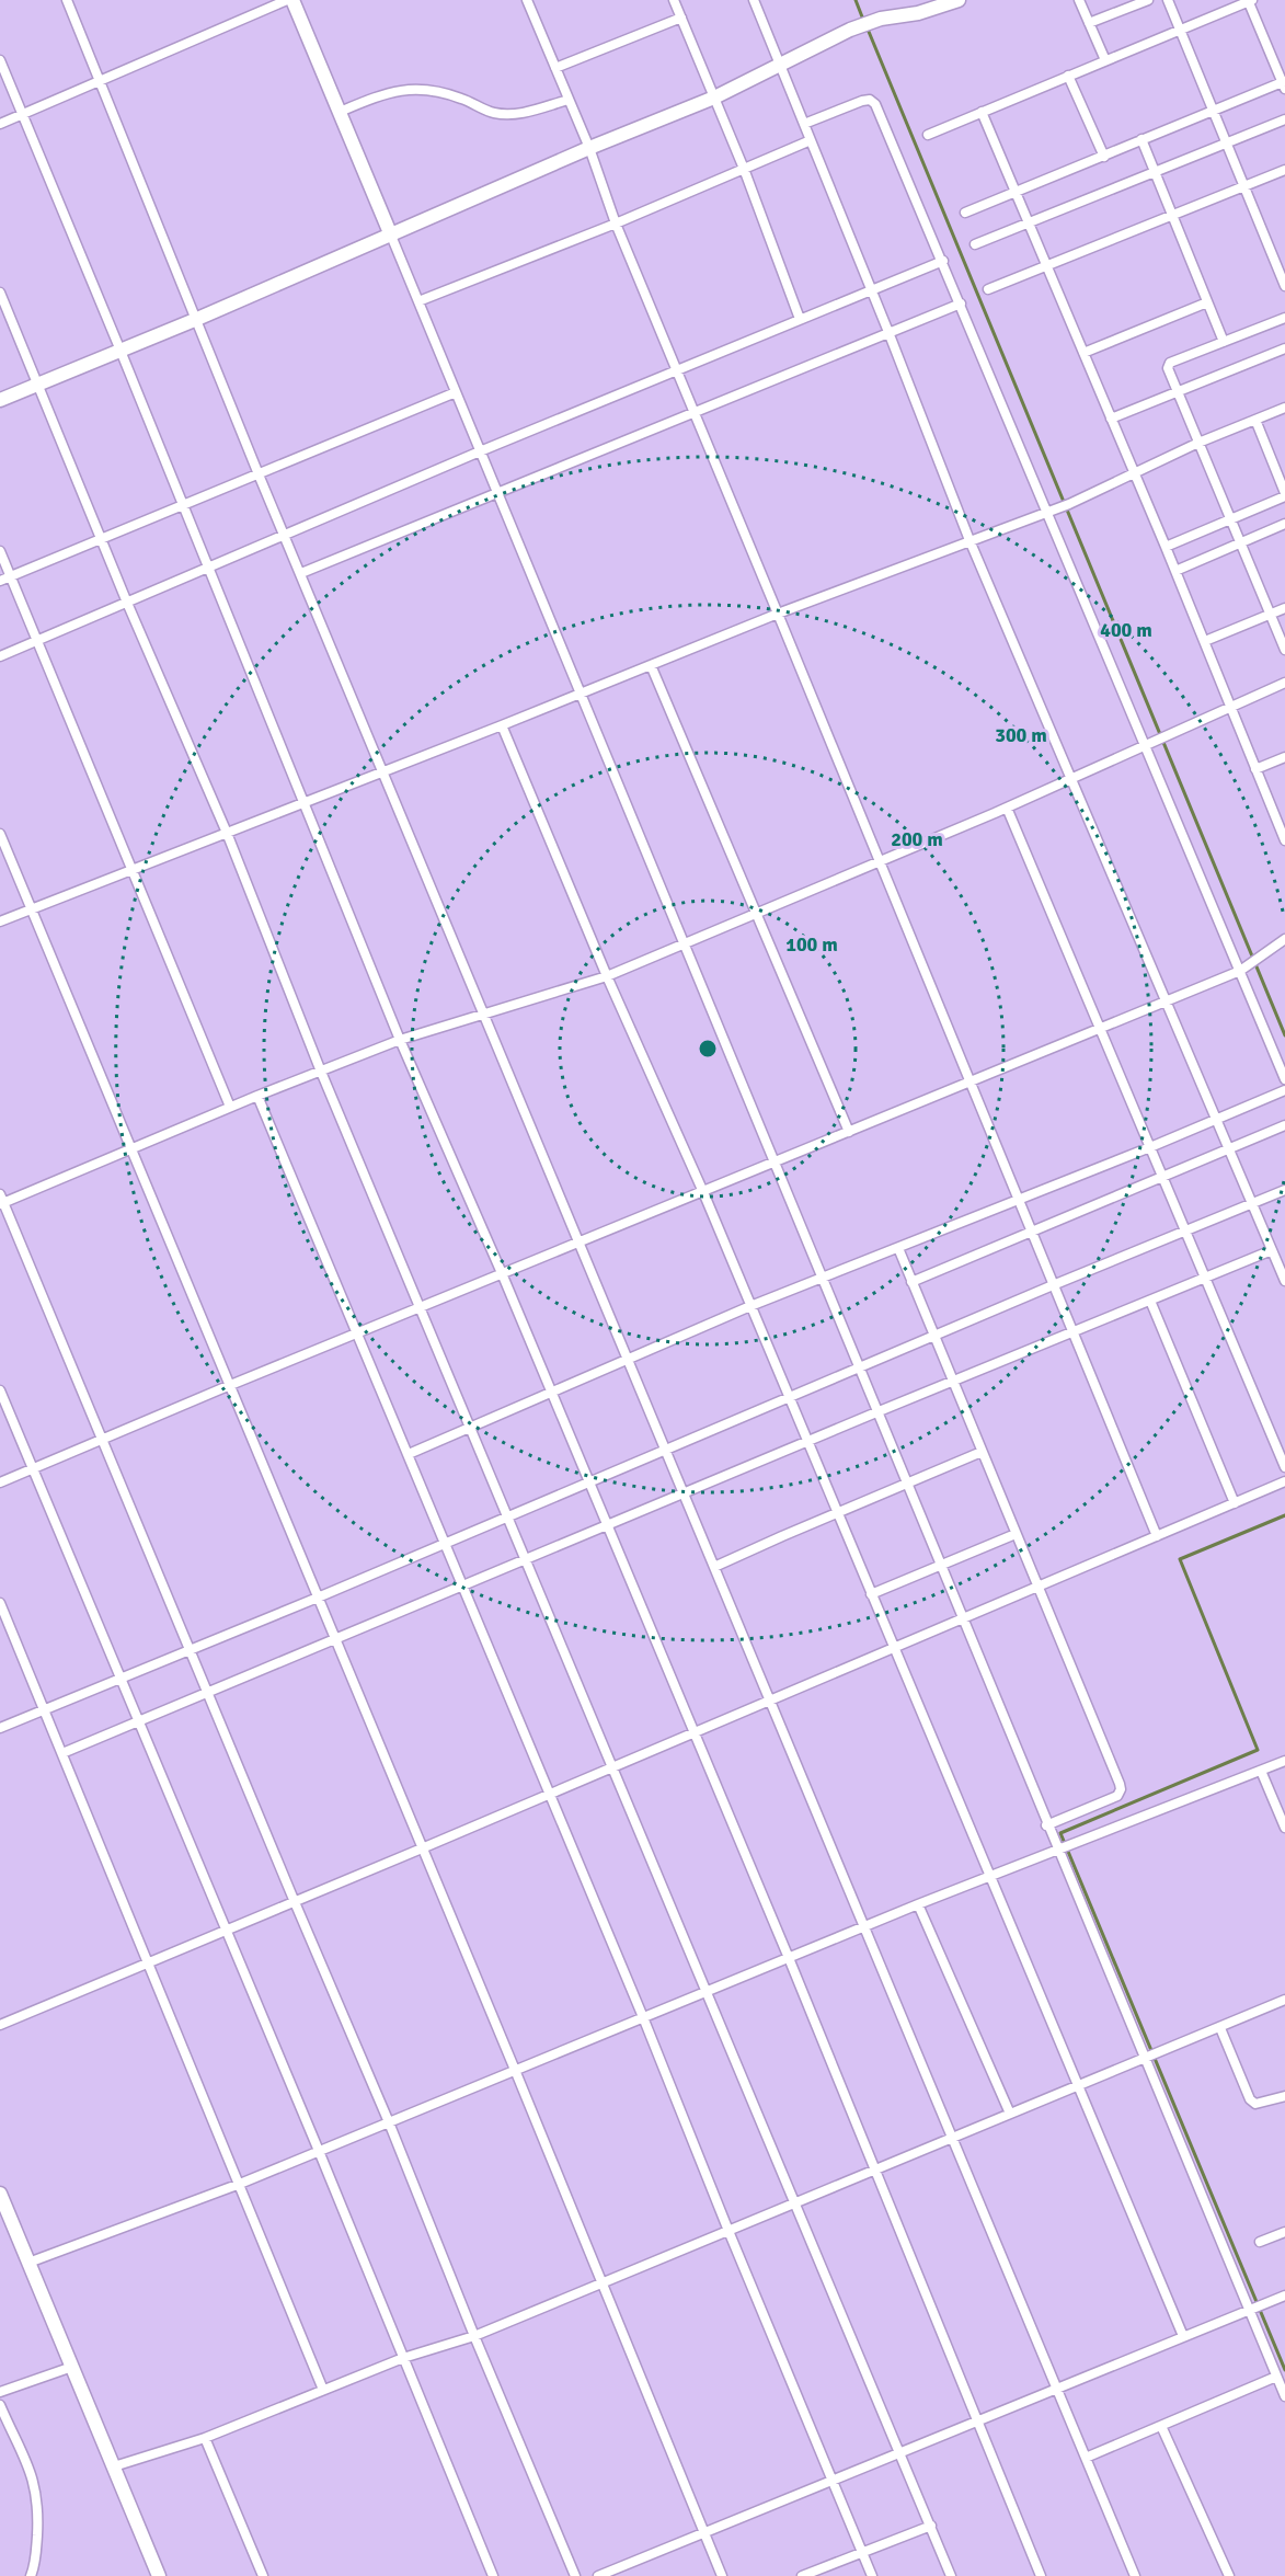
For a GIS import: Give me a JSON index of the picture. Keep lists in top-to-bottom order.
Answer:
{
  "rings": [
    "400 m",
    "300 m",
    "200 m",
    "100 m"
  ]
}
